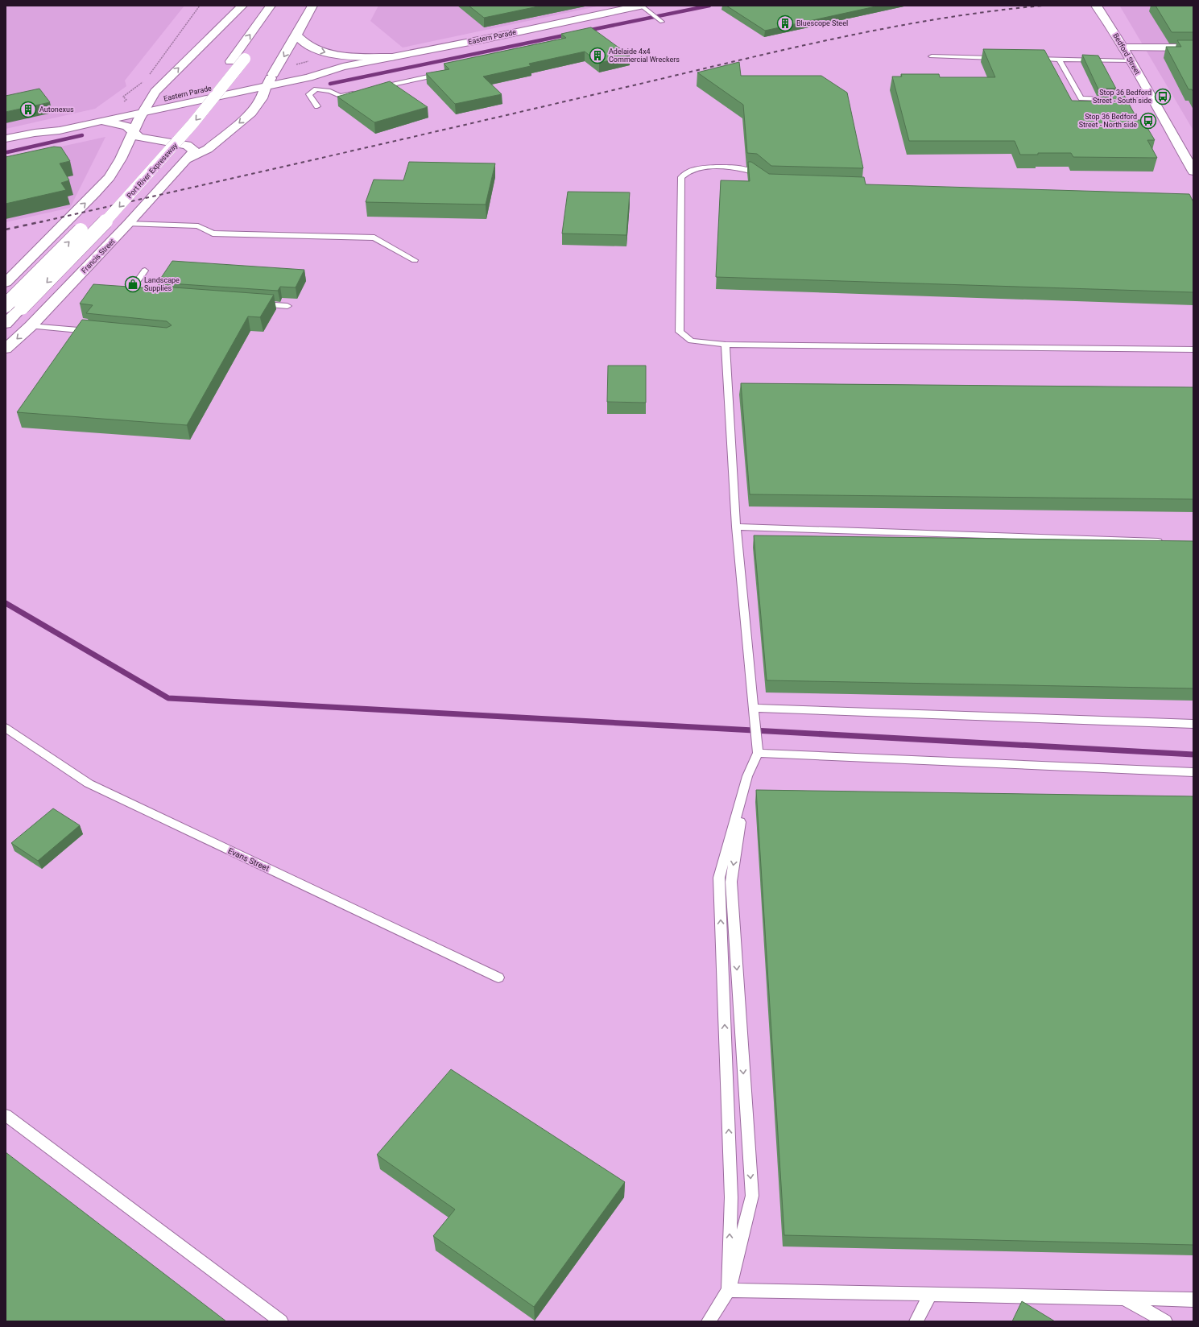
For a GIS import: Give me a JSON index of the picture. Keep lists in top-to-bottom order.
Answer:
{
  "streets": {
    "main road": [
      "Eastern Parade",
      "Bedford Street",
      "Port River Expressway",
      "Francis Street"
    ],
    "lane": ["Evans Street"]
  },
  "places": {
    "building": ["Bluescope Steel", "Adelaide 4x4 Commercial Wreckers", "Autonexus"],
    "bus stop": ["Stop 36 Bedford Street - South side", "Stop 36 Bedford Street - North side"],
    "shop": ["Landscape Supplies"]
  }
}
